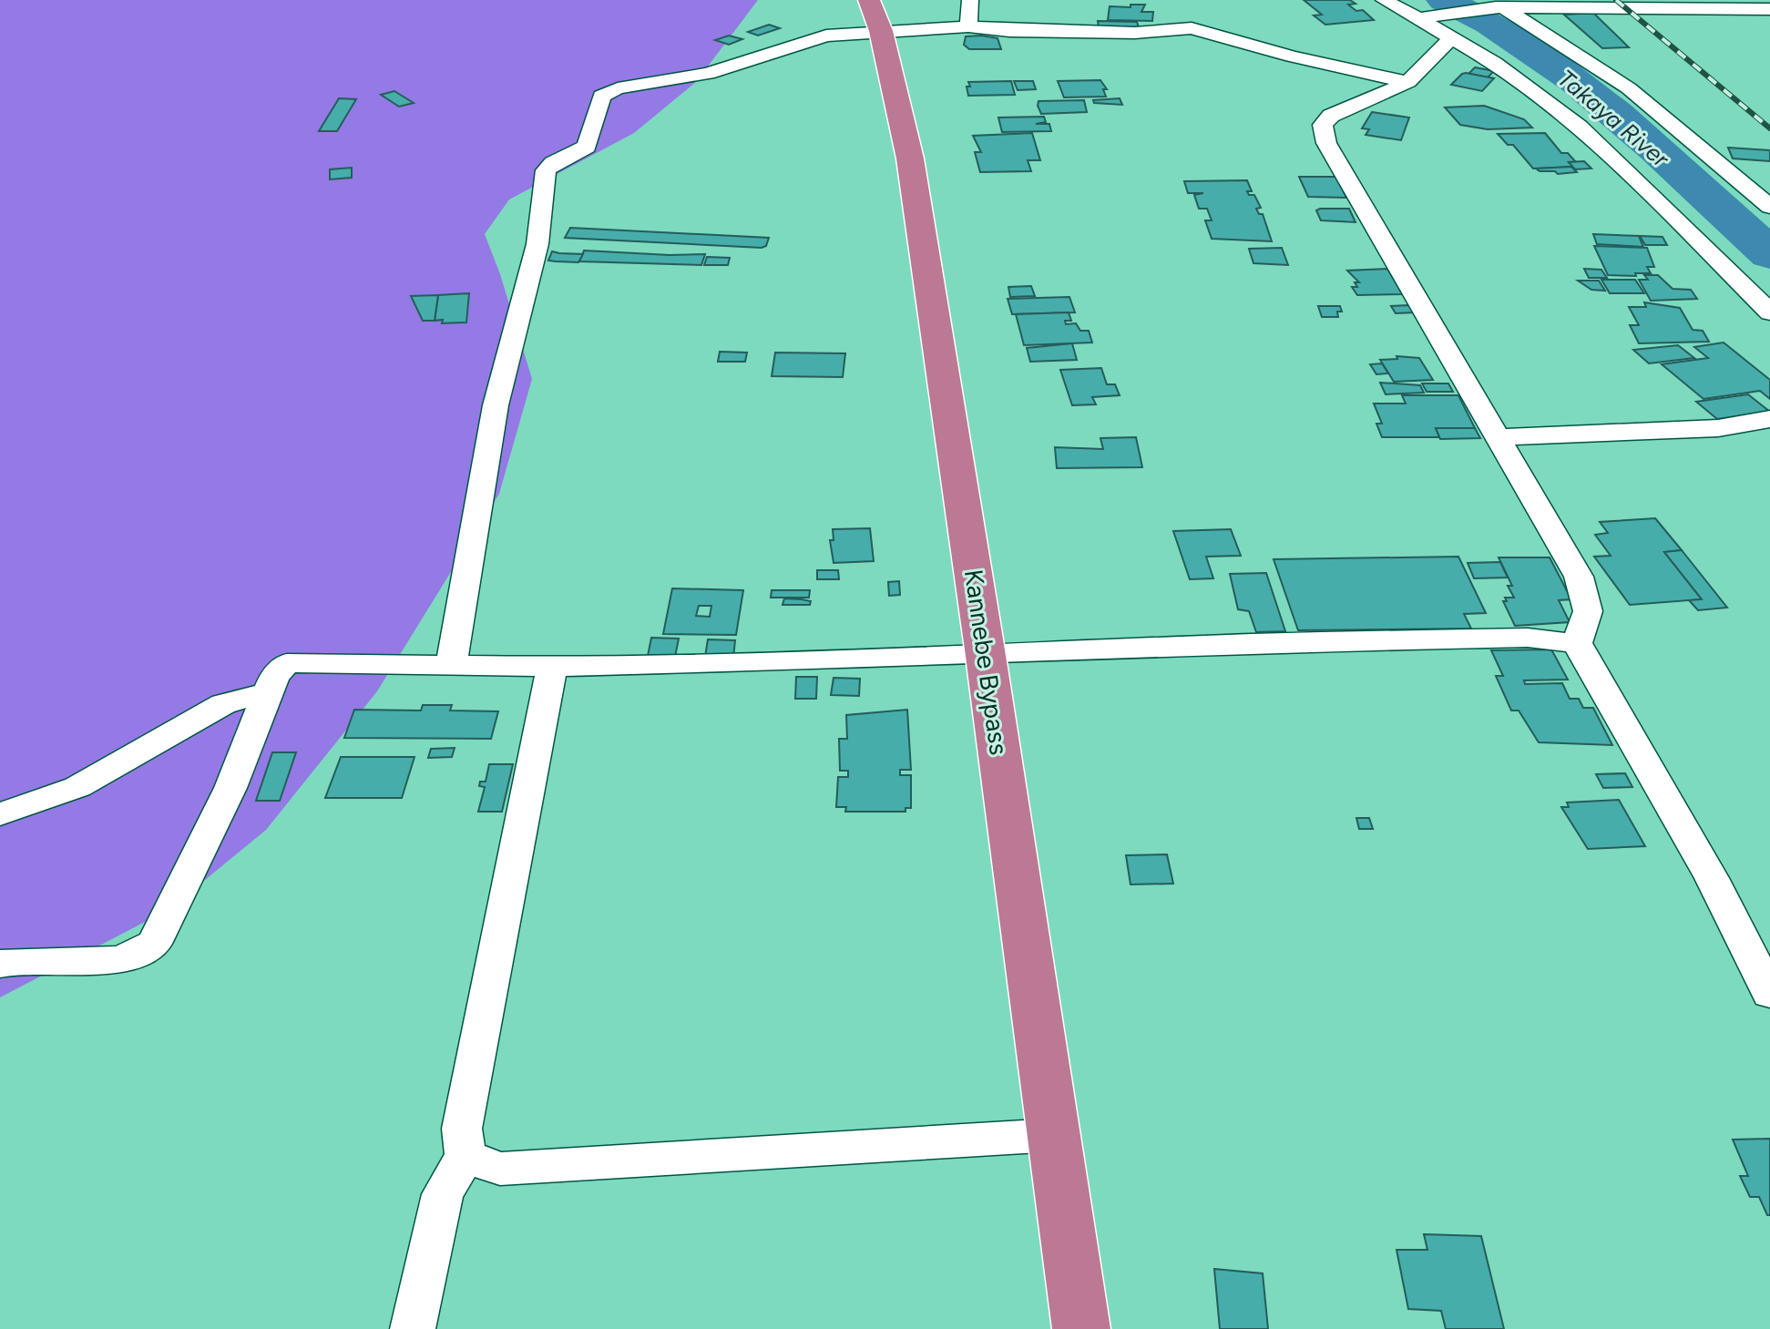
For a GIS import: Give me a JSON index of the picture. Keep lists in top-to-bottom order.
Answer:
{
  "streets": {
    "highway": ["Kannebe Bypass"]
  },
  "water": ["Takaya River"]
}
